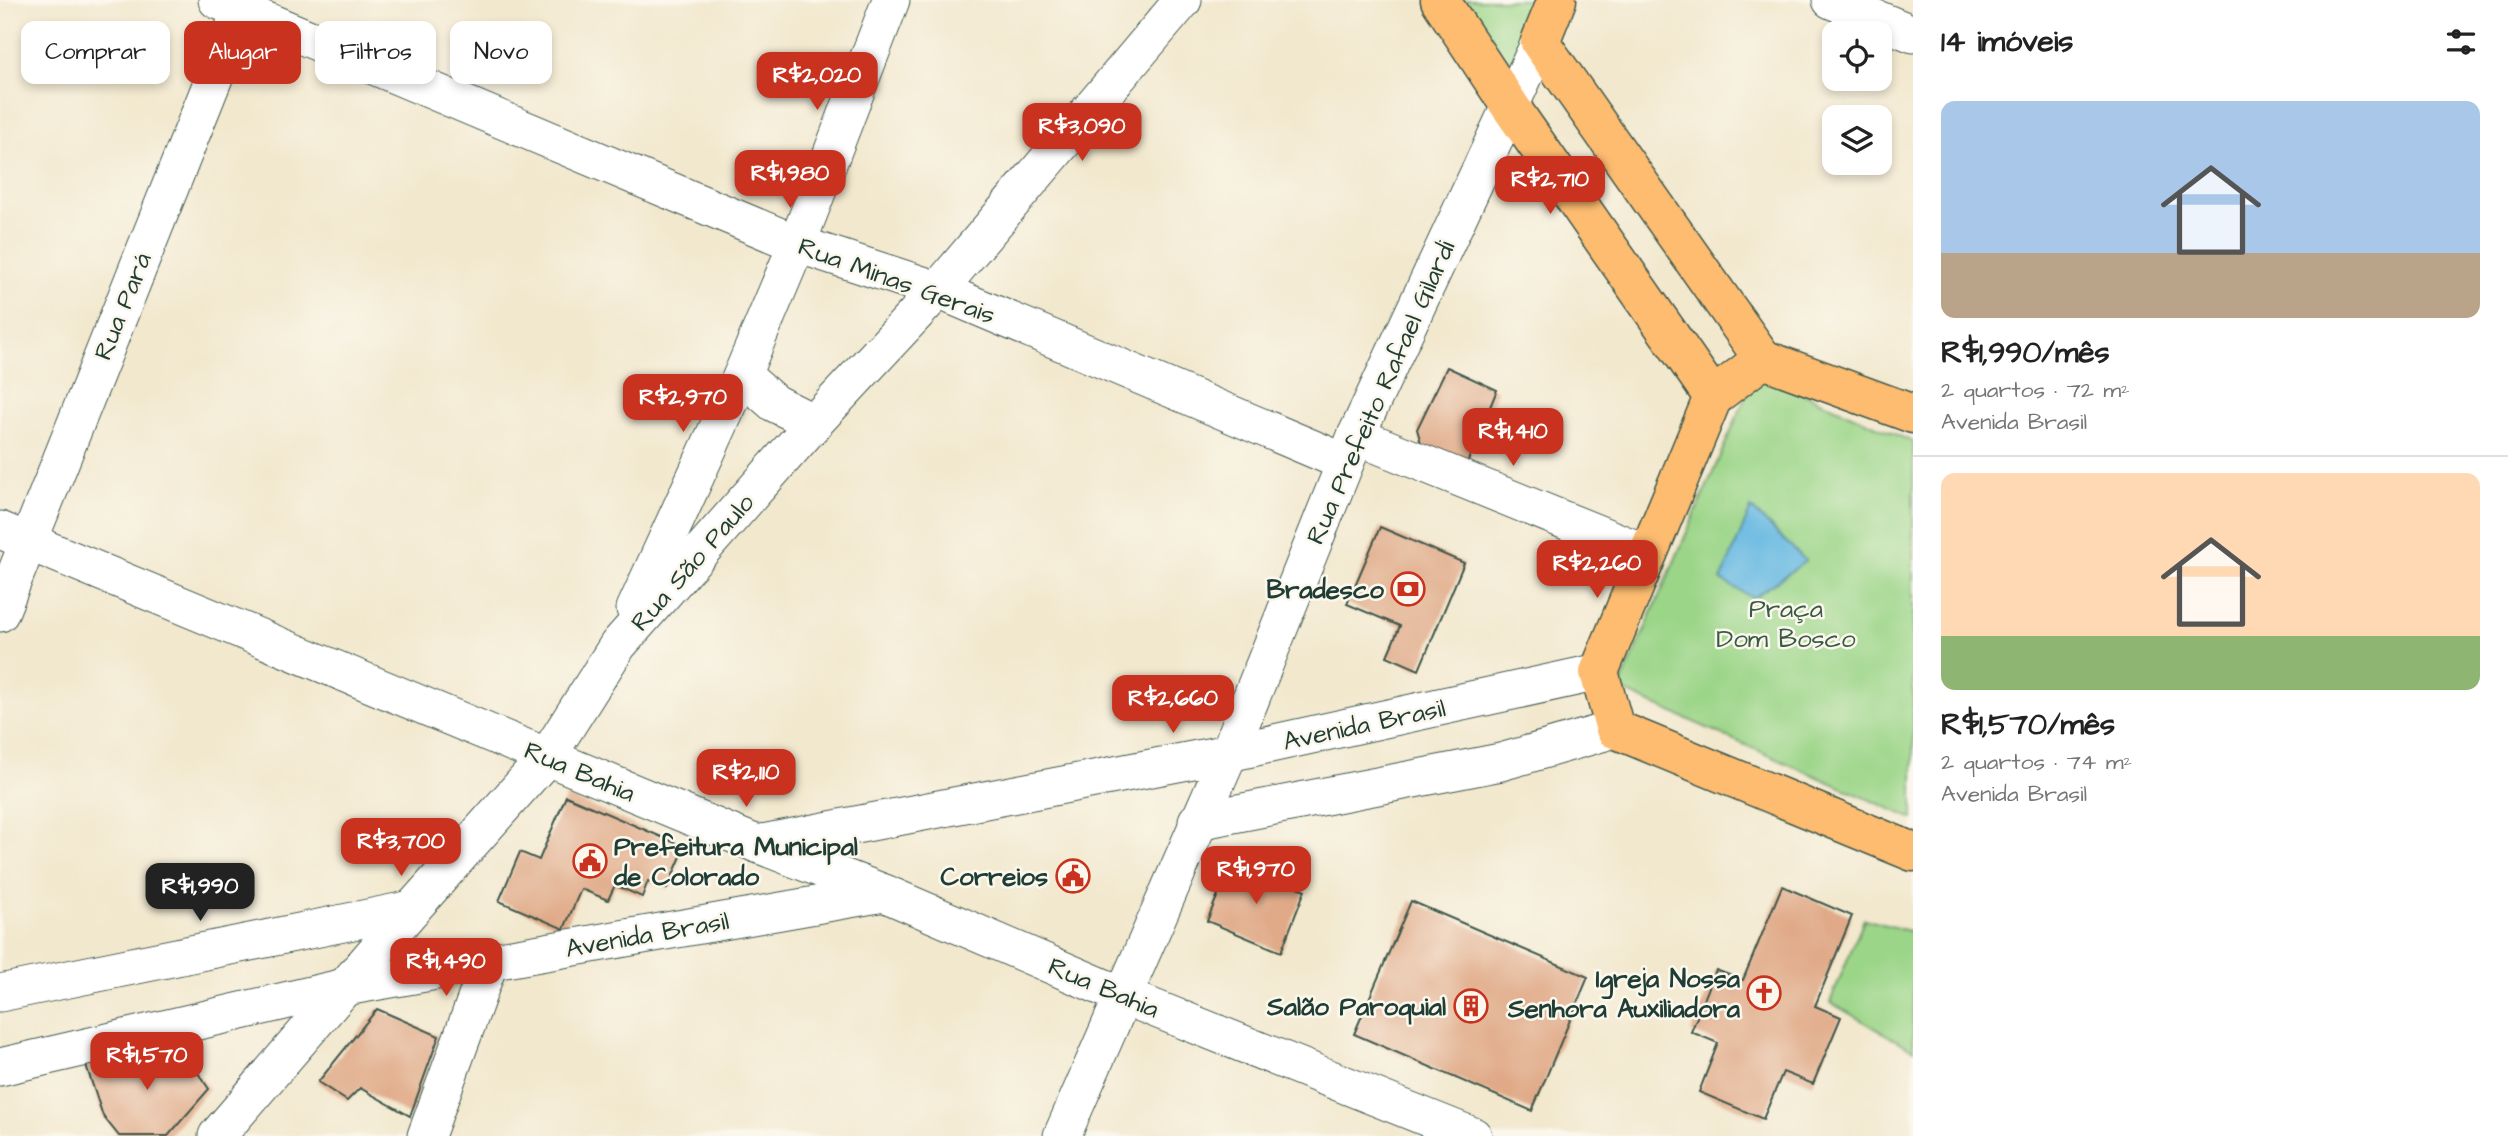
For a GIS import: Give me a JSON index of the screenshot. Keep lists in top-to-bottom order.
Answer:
{
  "streets": {
    "main road": ["Rua Prefeito Rafael Gilardi"],
    "street": [
      "Rua Minas Gerais",
      "Rua Pará",
      "Rua São Paulo",
      "Avenida Brasil",
      "Rua Bahia"
    ]
  },
  "crossings": [
    ["Rua Minas Gerais", "Rua Pará"],
    ["Rua Minas Gerais", "Rua Prefeito Rafael Gilardi"],
    ["Rua Minas Gerais", "Rua São Paulo"],
    ["Rua Pará", "Rua Bahia"],
    ["Rua Prefeito Rafael Gilardi", "Avenida Brasil"],
    ["Rua Prefeito Rafael Gilardi", "Rua Bahia"],
    ["Rua São Paulo", "Avenida Brasil"],
    ["Rua São Paulo", "Rua Bahia"],
    ["Avenida Brasil", "Rua Bahia"]
  ],
  "parks": ["Praça Dom Bosco"],
  "places": {
    "bank": ["Bradesco"],
    "public building": ["Prefeitura Municipal de Colorado", "Correios"],
    "church": ["Igreja Nossa Senhora Auxiliadora"],
    "building": ["Salão Paroquial"]
  },
  "page": {
    "heading": "14 imóveis",
    "chip": [
      "Comprar",
      "Alugar",
      "Filtros",
      "Novo"
    ],
    "price": [
      "R$2,020",
      "R$3,090",
      "R$1,980",
      "R$2,710",
      "R$2,970",
      "R$1,410",
      "R$2,260",
      "R$2,660",
      "R$2,110",
      "R$3,700",
      "R$1,970",
      "R$1,990",
      "R$1,490",
      "R$1,570"
    ],
    "list": [
      {
        "name": "R$1,990/mês",
        "note": "2 quartos · 72 m² · Avenida Brasil"
      },
      {
        "name": "R$1,570/mês",
        "note": "2 quartos · 74 m² · Avenida Brasil"
      }
    ]
  }
}
